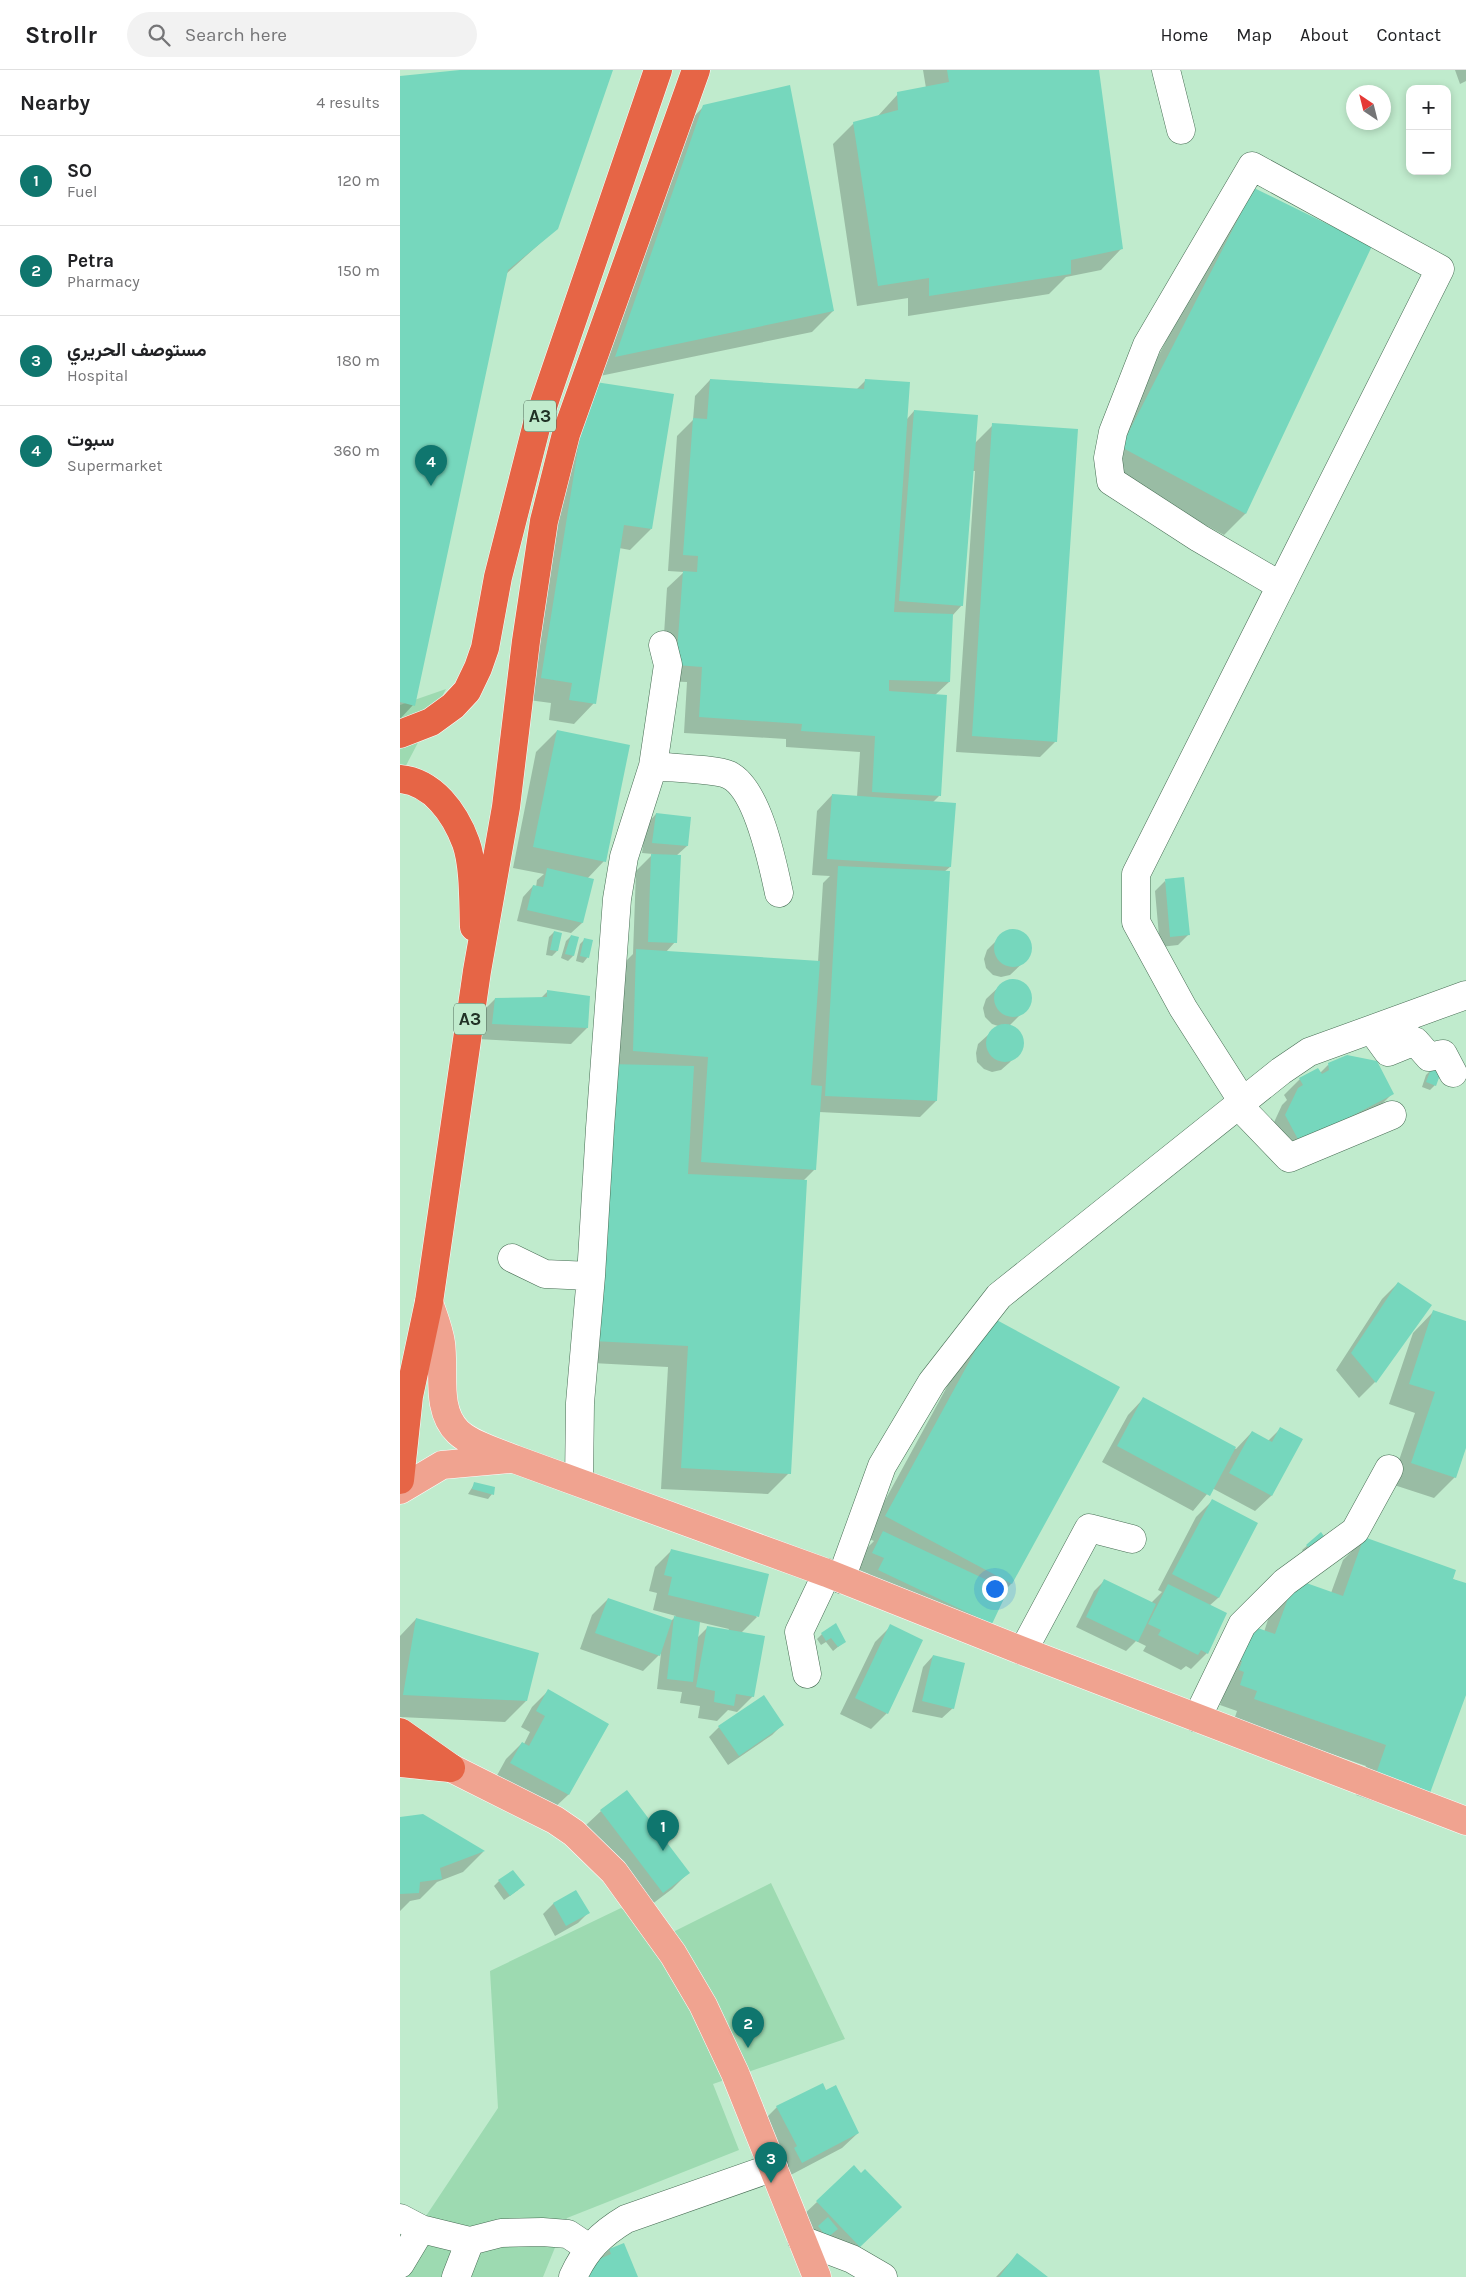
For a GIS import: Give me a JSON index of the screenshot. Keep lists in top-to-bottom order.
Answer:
{
  "streets": {
    "highway": ["A3"]
  },
  "north": "top left",
  "page": {
    "header": "Strollr",
    "search": "Search here",
    "nav": [
      "Home",
      "Map",
      "About",
      "Contact"
    ],
    "heading": ["Nearby", "4 results"],
    "map_buttons": ["+", "−"],
    "list": [
      {
        "mark": "1",
        "name": "SO",
        "note": "Fuel",
        "value": "120 m"
      },
      {
        "mark": "2",
        "name": "Petra",
        "note": "Pharmacy",
        "value": "150 m"
      },
      {
        "mark": "3",
        "name": "مستوصف الحريري",
        "note": "Hospital",
        "value": "180 m"
      },
      {
        "mark": "4",
        "name": "سبوت",
        "note": "Supermarket",
        "value": "360 m"
      }
    ],
    "pins": [
      "4",
      "1",
      "2",
      "3"
    ]
  }
}
